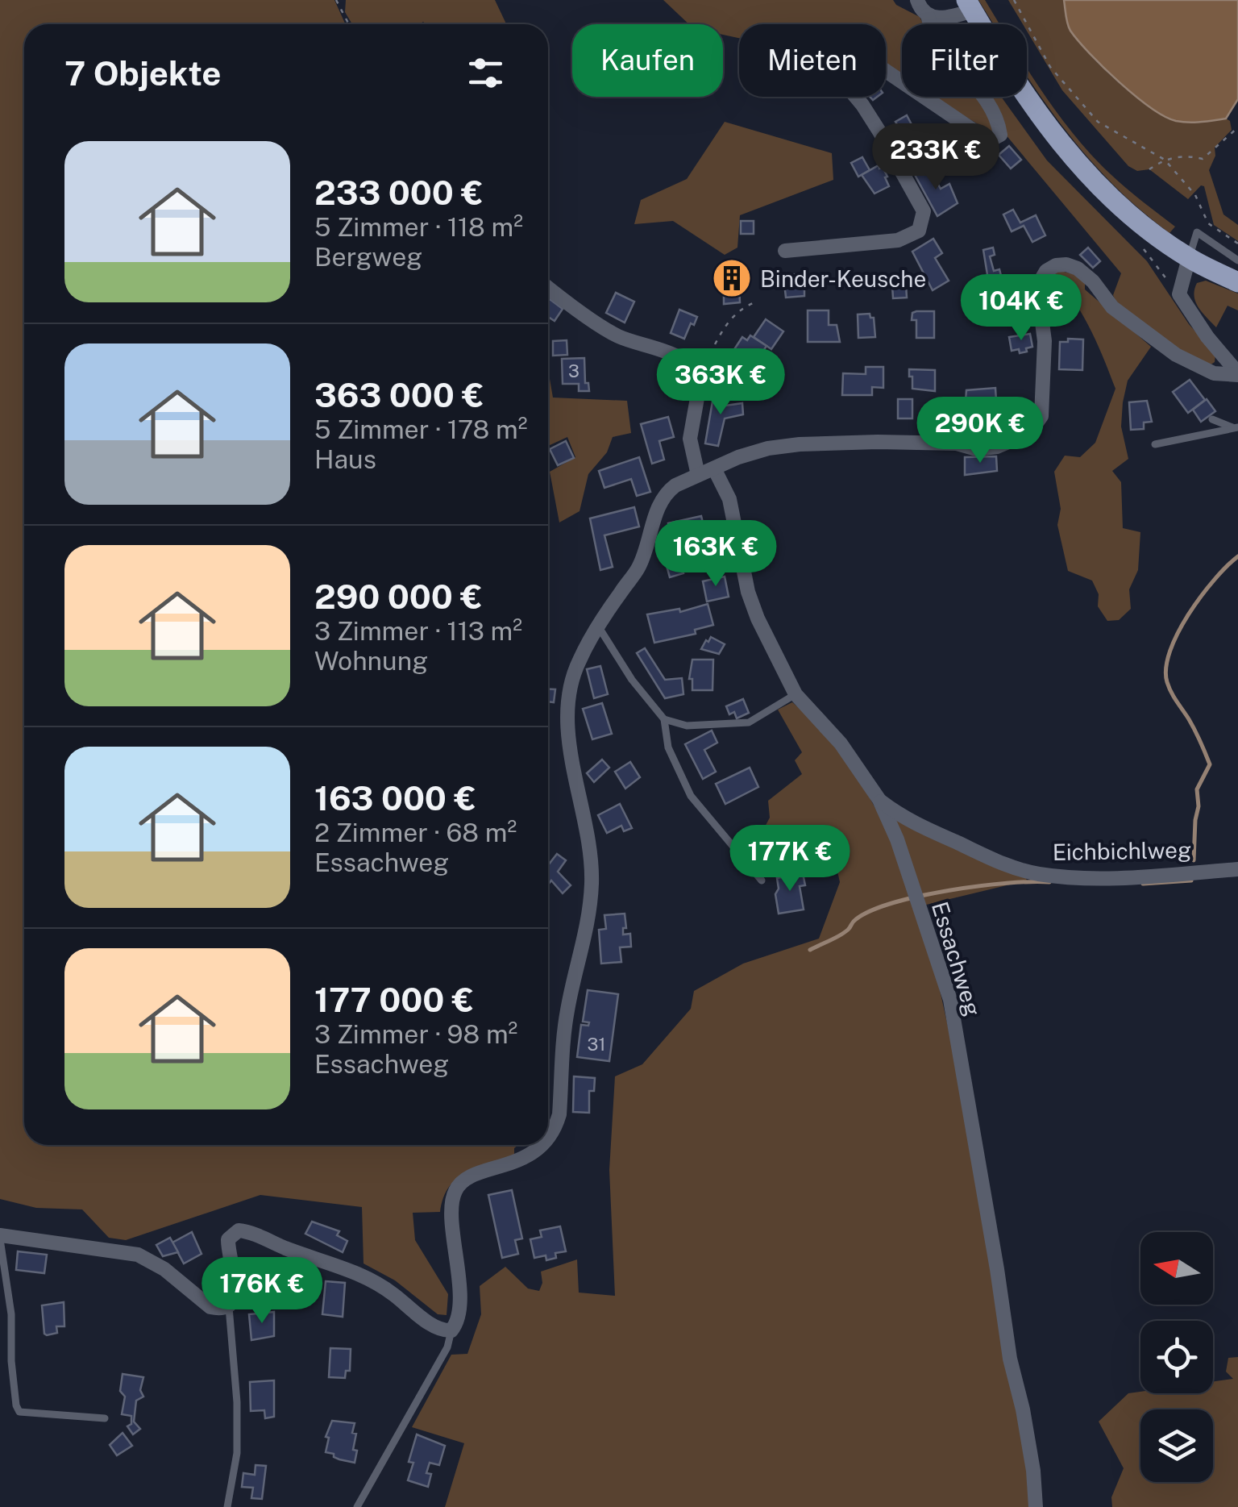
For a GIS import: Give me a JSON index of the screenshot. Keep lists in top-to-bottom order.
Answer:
{
  "streets": {
    "street": ["Eichbichlweg", "Essachweg"]
  },
  "crossings": [
    ["Eichbichlweg", "Essachweg"]
  ],
  "places": {
    "building": ["Binder-Keusche"]
  },
  "house_numbers": ["3", "31"],
  "north": "left",
  "page": {
    "chip": ["Kaufen", "Mieten", "Filter"],
    "heading": "7 Objekte",
    "list": [
      {
        "name": "233 000 €",
        "note": "5 Zimmer · 118 m² · Bergweg"
      },
      {
        "name": "363 000 €",
        "note": "5 Zimmer · 178 m² · Haus"
      },
      {
        "name": "290 000 €",
        "note": "3 Zimmer · 113 m² · Wohnung"
      },
      {
        "name": "163 000 €",
        "note": "2 Zimmer · 68 m² · Essachweg"
      },
      {
        "name": "177 000 €",
        "note": "3 Zimmer · 98 m² · Essachweg"
      }
    ],
    "price": [
      "233K €",
      "104K €",
      "363K €",
      "290K €",
      "163K €",
      "177K €",
      "176K €"
    ]
  }
}
